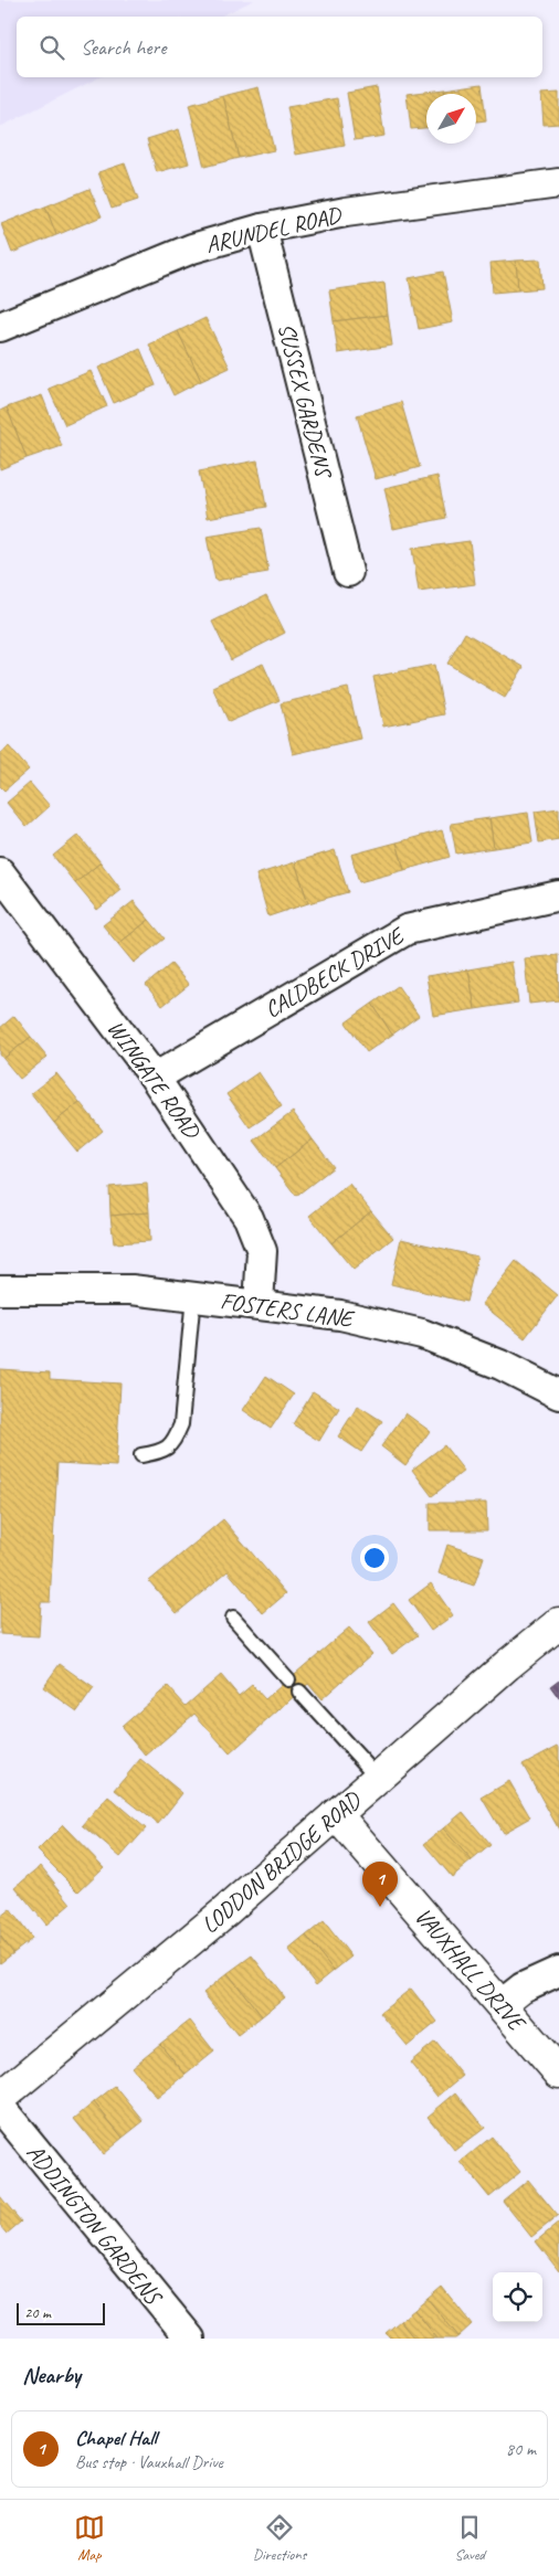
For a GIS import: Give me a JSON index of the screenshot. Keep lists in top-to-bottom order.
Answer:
{
  "streets": {
    "street": [
      "ARUNDEL ROAD",
      "SUSSEX GARDENS",
      "CALDBECK DRIVE",
      "WINGATE ROAD",
      "FOSTERS LANE",
      "LODDON BRIDGE ROAD",
      "VAUXHALL DRIVE",
      "ADDINGTON GARDENS"
    ]
  },
  "crossings": [
    ["ARUNDEL ROAD", "SUSSEX GARDENS"],
    ["CALDBECK DRIVE", "WINGATE ROAD"],
    ["WINGATE ROAD", "FOSTERS LANE"],
    ["LODDON BRIDGE ROAD", "VAUXHALL DRIVE"]
  ],
  "scale_bar": "20 m",
  "north": "top right",
  "page": {
    "search": "Search here",
    "pins": "1",
    "scale": "20 m",
    "heading": "Nearby",
    "list": [
      {
        "mark": "1",
        "name": "Chapel Hall",
        "note": "Bus stop · Vauxhall Drive",
        "value": "80 m"
      }
    ],
    "nav": ["Map", "Directions", "Saved"]
  }
}
